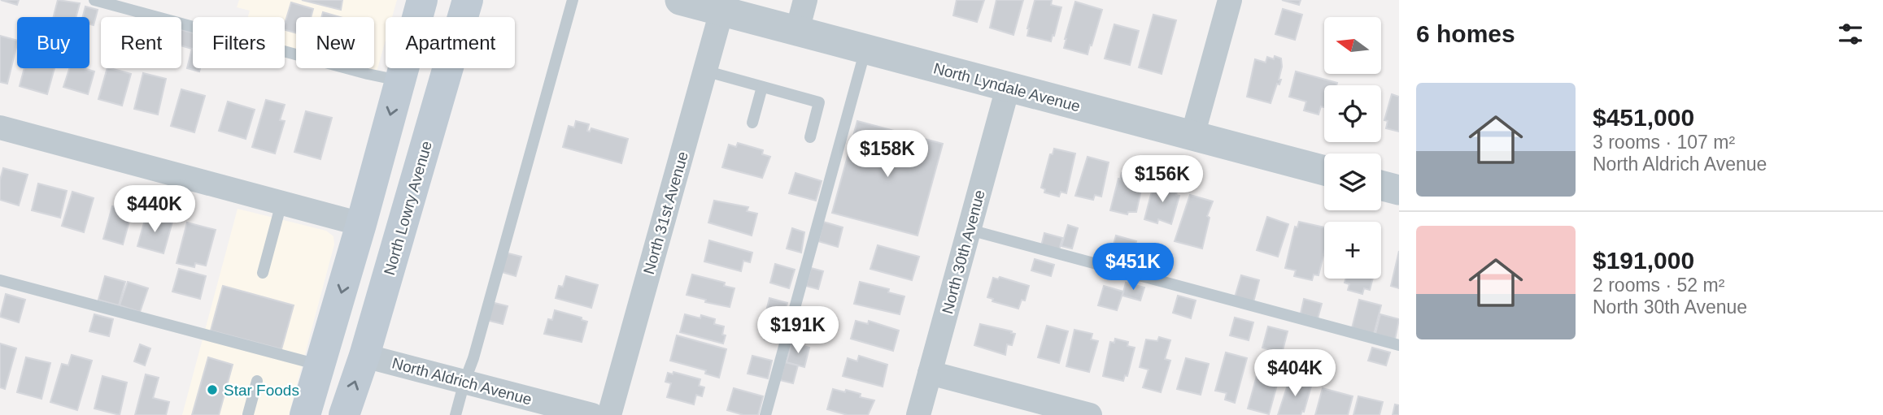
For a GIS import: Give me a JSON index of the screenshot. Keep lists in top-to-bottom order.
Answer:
{
  "streets": {
    "main road": ["North Lowry Avenue"],
    "street": [
      "North Lyndale Avenue",
      "North 31st Avenue",
      "North 30th Avenue",
      "North Aldrich Avenue"
    ]
  },
  "crossings": [
    ["North Lyndale Avenue", "North 31st Avenue"],
    ["North Lyndale Avenue", "North 30th Avenue"],
    ["North Lowry Avenue", "North Aldrich Avenue"]
  ],
  "places": ["Star Foods"],
  "north": "left",
  "page": {
    "heading": "6 homes",
    "map_buttons": "+",
    "chip": [
      "Buy",
      "Rent",
      "Filters",
      "New",
      "Apartment"
    ],
    "list": [
      {
        "name": "$451,000",
        "note": "3 rooms · 107 m² · North Aldrich Avenue"
      },
      {
        "name": "$191,000",
        "note": "2 rooms · 52 m² · North 30th Avenue"
      }
    ],
    "price": [
      "$158K",
      "$156K",
      "$440K",
      "$451K",
      "$191K",
      "$404K"
    ]
  }
}
